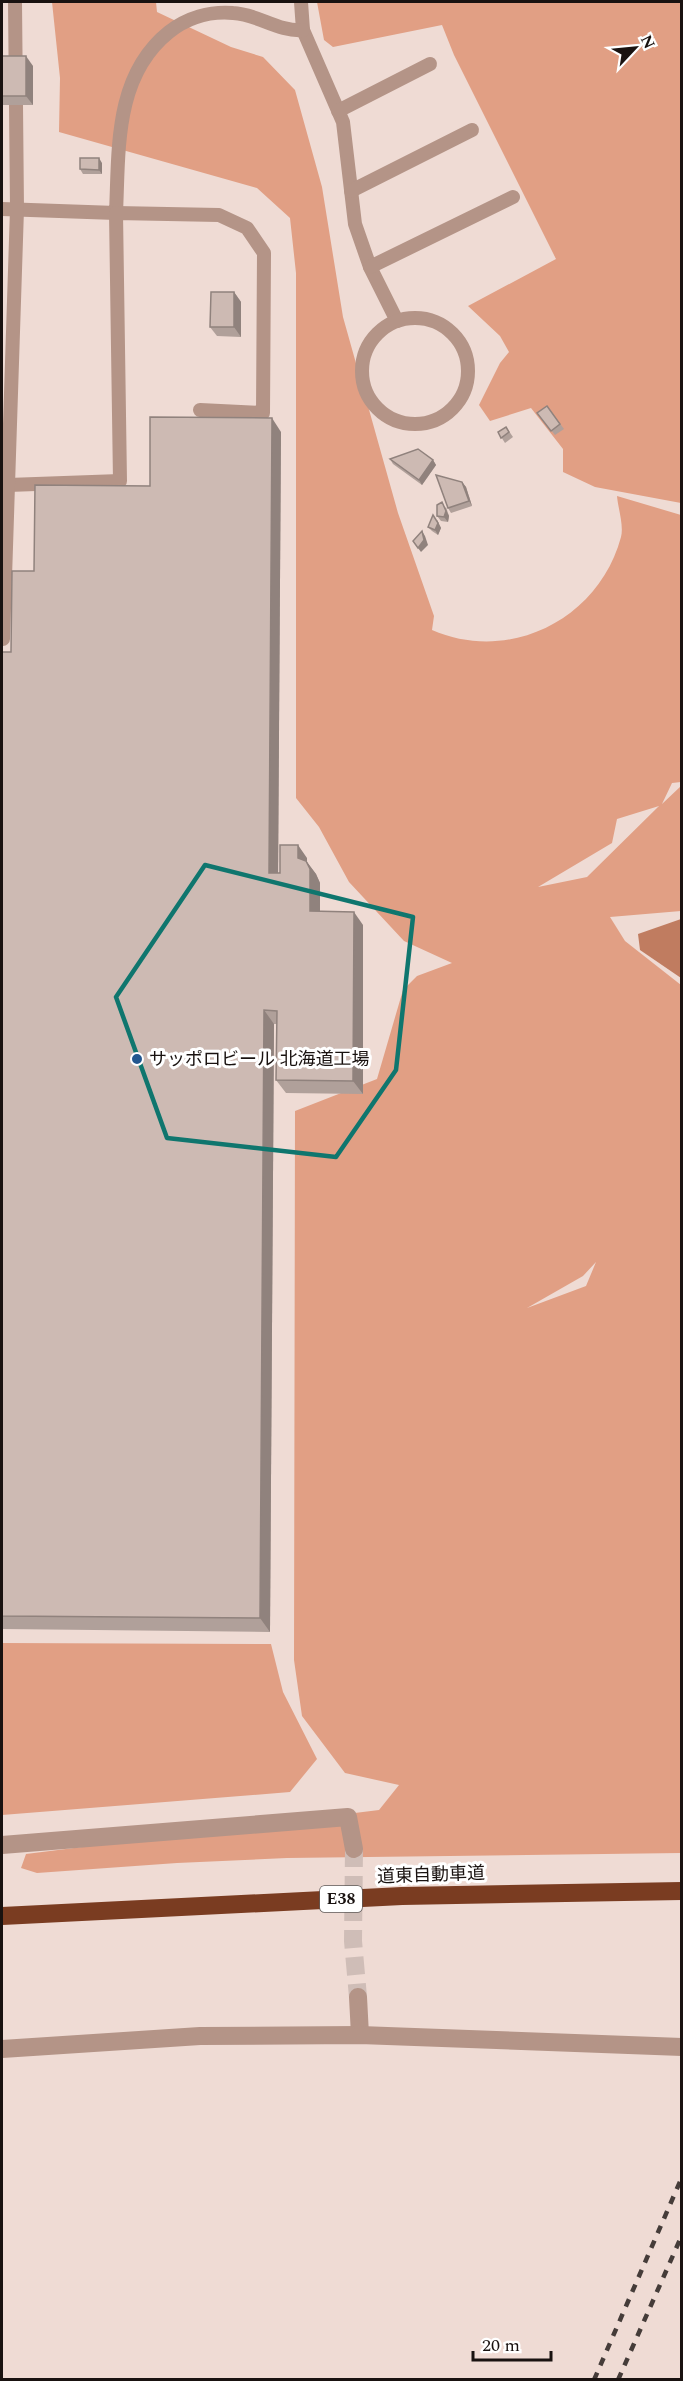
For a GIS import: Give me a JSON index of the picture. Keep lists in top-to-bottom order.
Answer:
{
  "streets": {
    "highway": ["道東自動車道", "E38"]
  },
  "places": ["サッポロビール 北海道工場"],
  "scale_bar": "20 m",
  "north": "top right"
}
